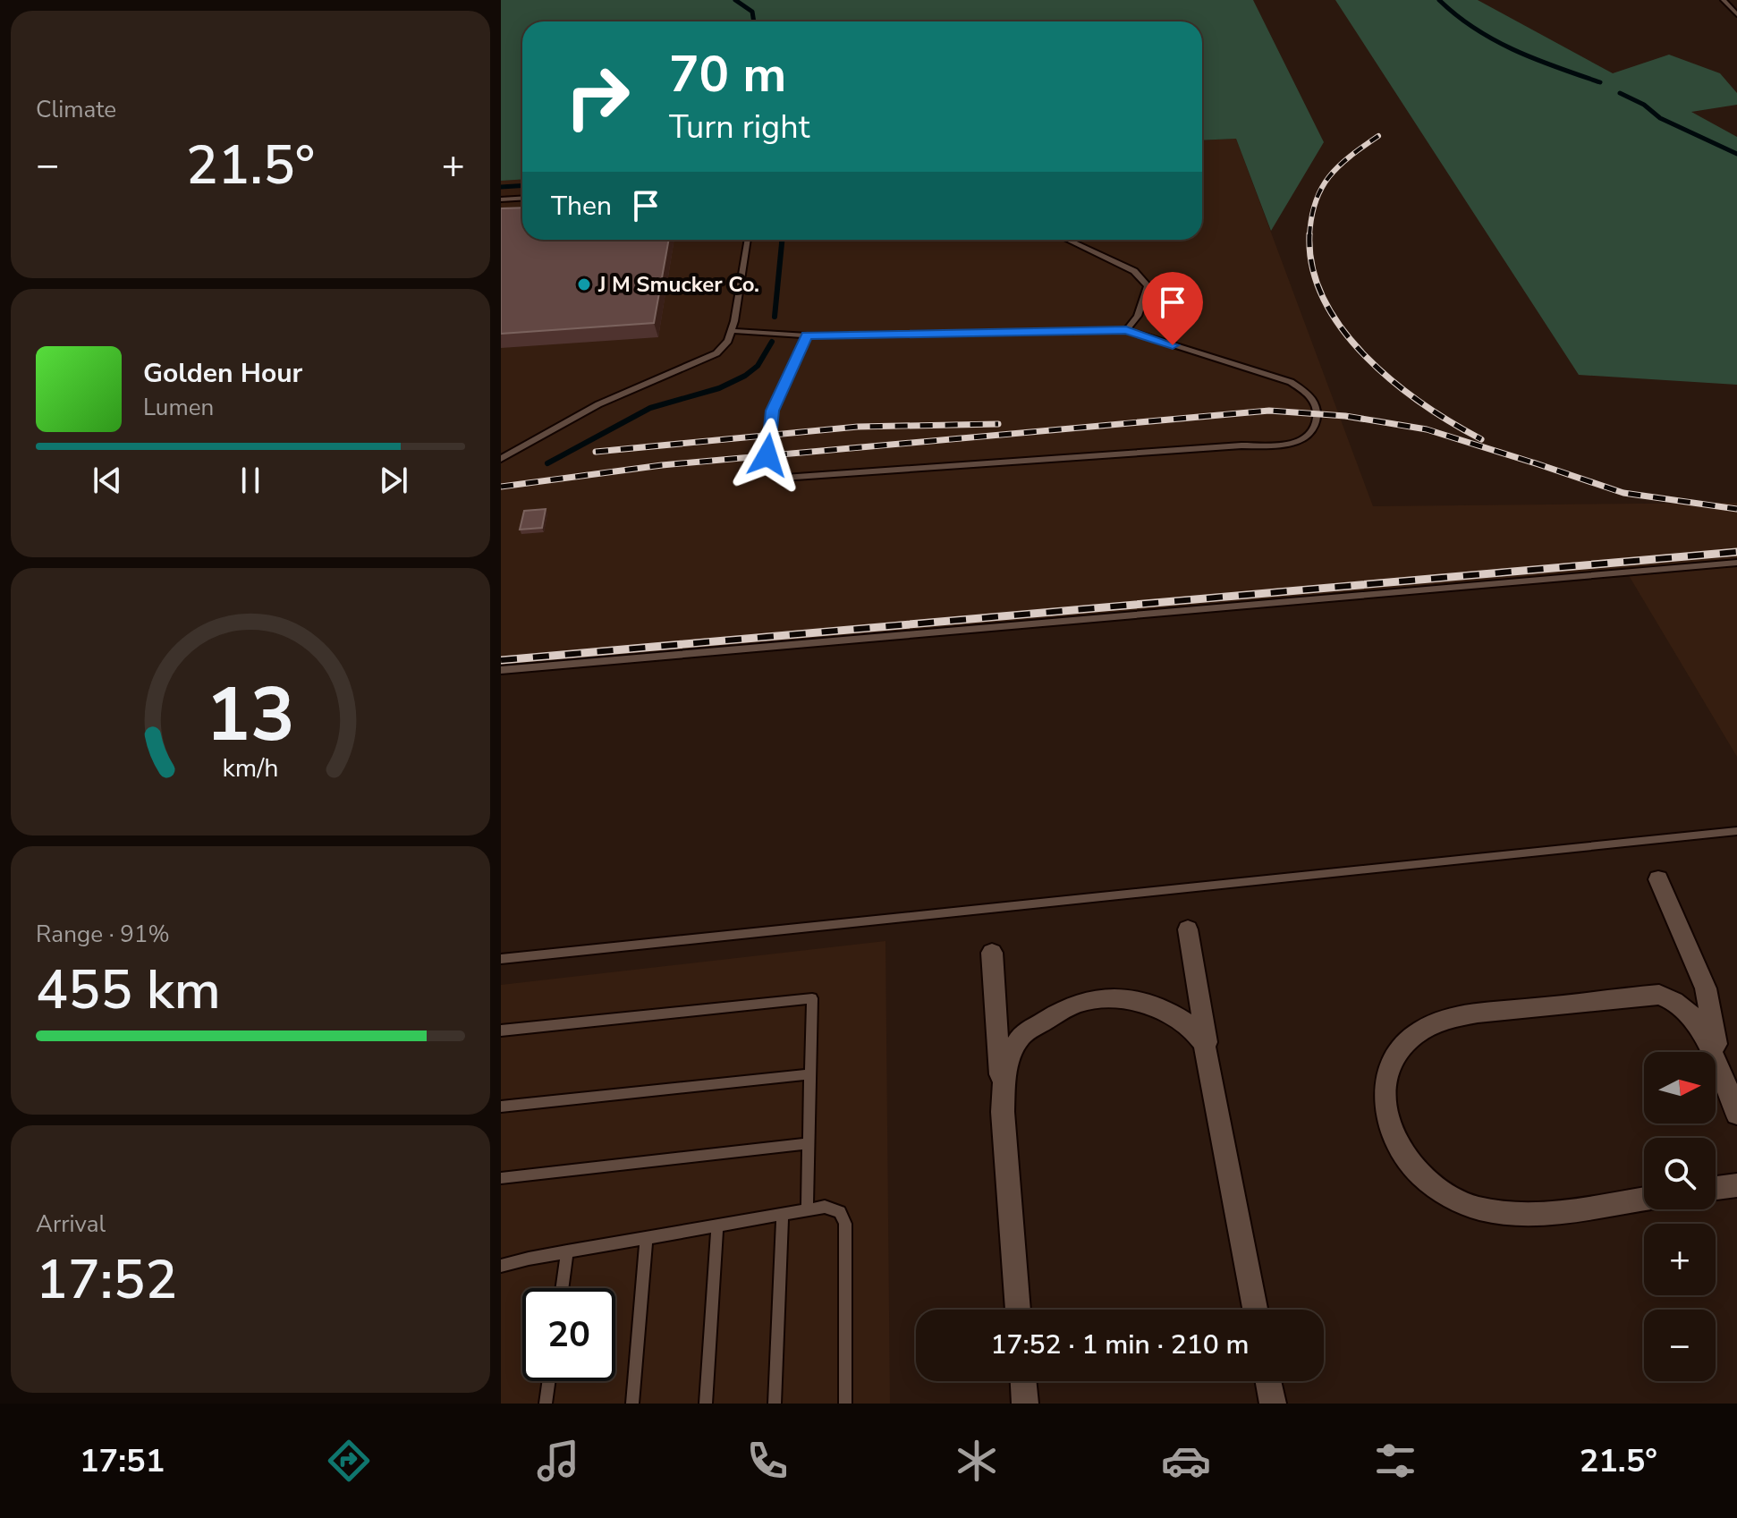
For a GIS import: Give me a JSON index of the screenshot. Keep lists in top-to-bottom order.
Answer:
{
  "places": ["J M Smucker Co."],
  "north": "right",
  "page": {
    "tile": [
      "Climate",
      ["Range · 91%", "455 km"],
      ["Arrival", "17:52"]
    ],
    "turn": ["70 m", "Turn right"],
    "heat": ["−", "21.5°", "+"],
    "then": "Then",
    "song": ["Golden Hour", "Lumen"],
    "map_buttons": ["+", "−"],
    "limit": "20",
    "trip": "17:52 · 1 min · 210 m",
    "tabs": ["17:51", "21.5°"],
    "gauge": ["13", "km/h"]
  }
}
